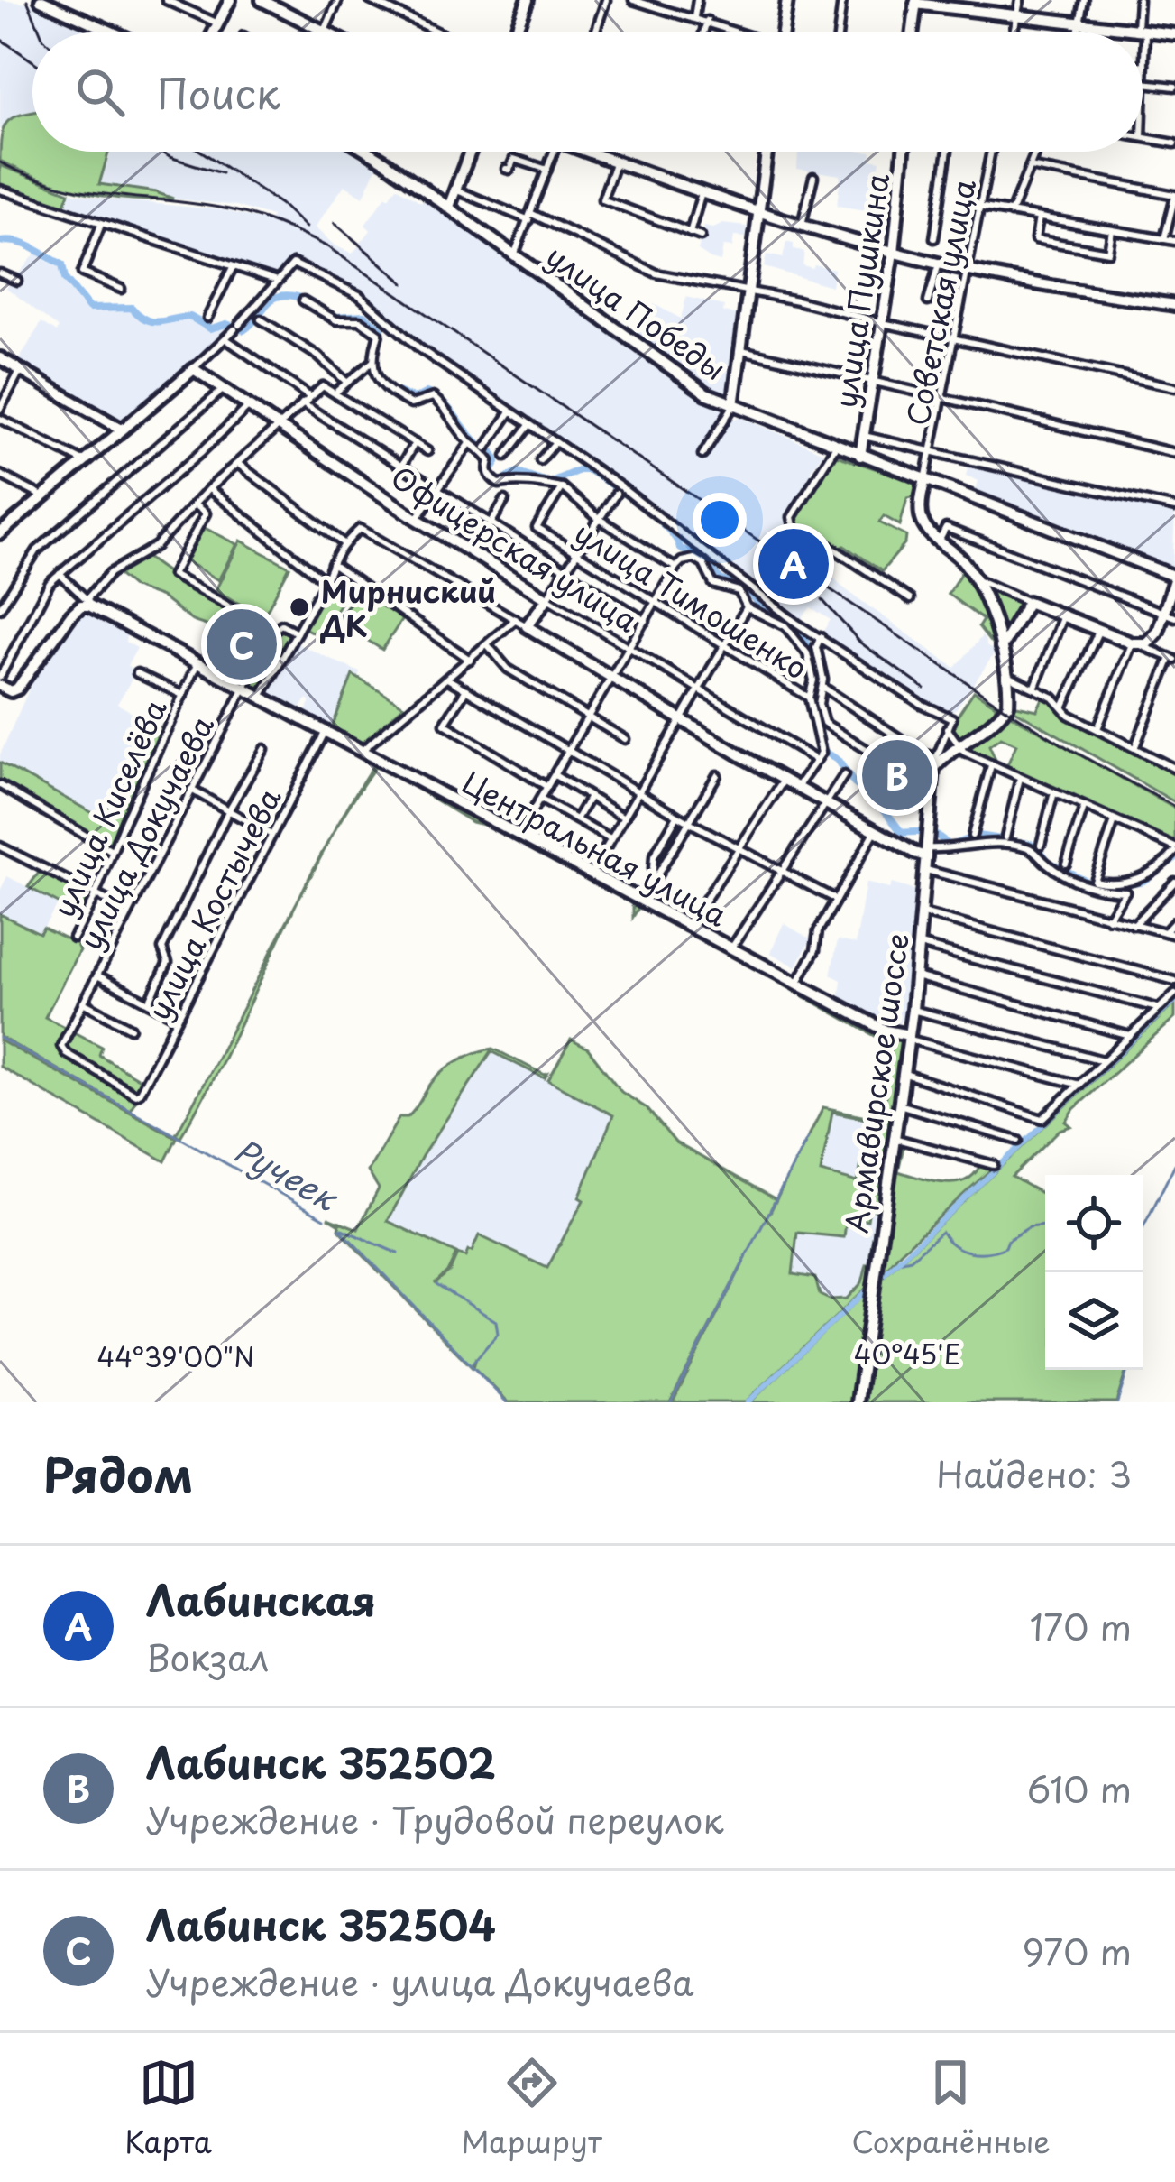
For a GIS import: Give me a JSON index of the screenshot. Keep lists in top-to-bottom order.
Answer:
{
  "streets": {
    "street": [
      "улица Пушкина",
      "Советская улица",
      "улица Победы",
      "Офицерская улица",
      "улица Тимошенко",
      "улица Киселёва",
      "улица Докучаева",
      "Центральная улица",
      "улица Костычева",
      "Армавирское шоссе"
    ]
  },
  "crossings": [
    ["улица Пушкина", "улица Победы"],
    ["Советская улица", "улица Победы"],
    ["улица Тимошенко", "Армавирское шоссе"],
    ["улица Киселёва", "Центральная улица"],
    ["улица Докучаева", "Центральная улица"],
    ["улица Докучаева", "улица Костычева"],
    ["Центральная улица", "улица Костычева"],
    ["Центральная улица", "Армавирское шоссе"]
  ],
  "water": ["Ручеек"],
  "places": ["Мирниский ДК"],
  "page": {
    "search": "Поиск",
    "pins": ["A", "C", "B"],
    "heading": ["Рядом", "Найдено: 3"],
    "list": [
      {
        "mark": "A",
        "name": "Лабинская",
        "note": "Вокзал",
        "value": "170 m"
      },
      {
        "mark": "B",
        "name": "Лабинск 352502",
        "note": "Учреждение · Трудовой переулок",
        "value": "610 m"
      },
      {
        "mark": "C",
        "name": "Лабинск 352504",
        "note": "Учреждение · улица Докучаева",
        "value": "970 m"
      }
    ],
    "nav": ["Карта", "Маршрут", "Сохранённые"]
  },
  "coordinates": ["40°45'E", "44°39'00\"N"]
}
